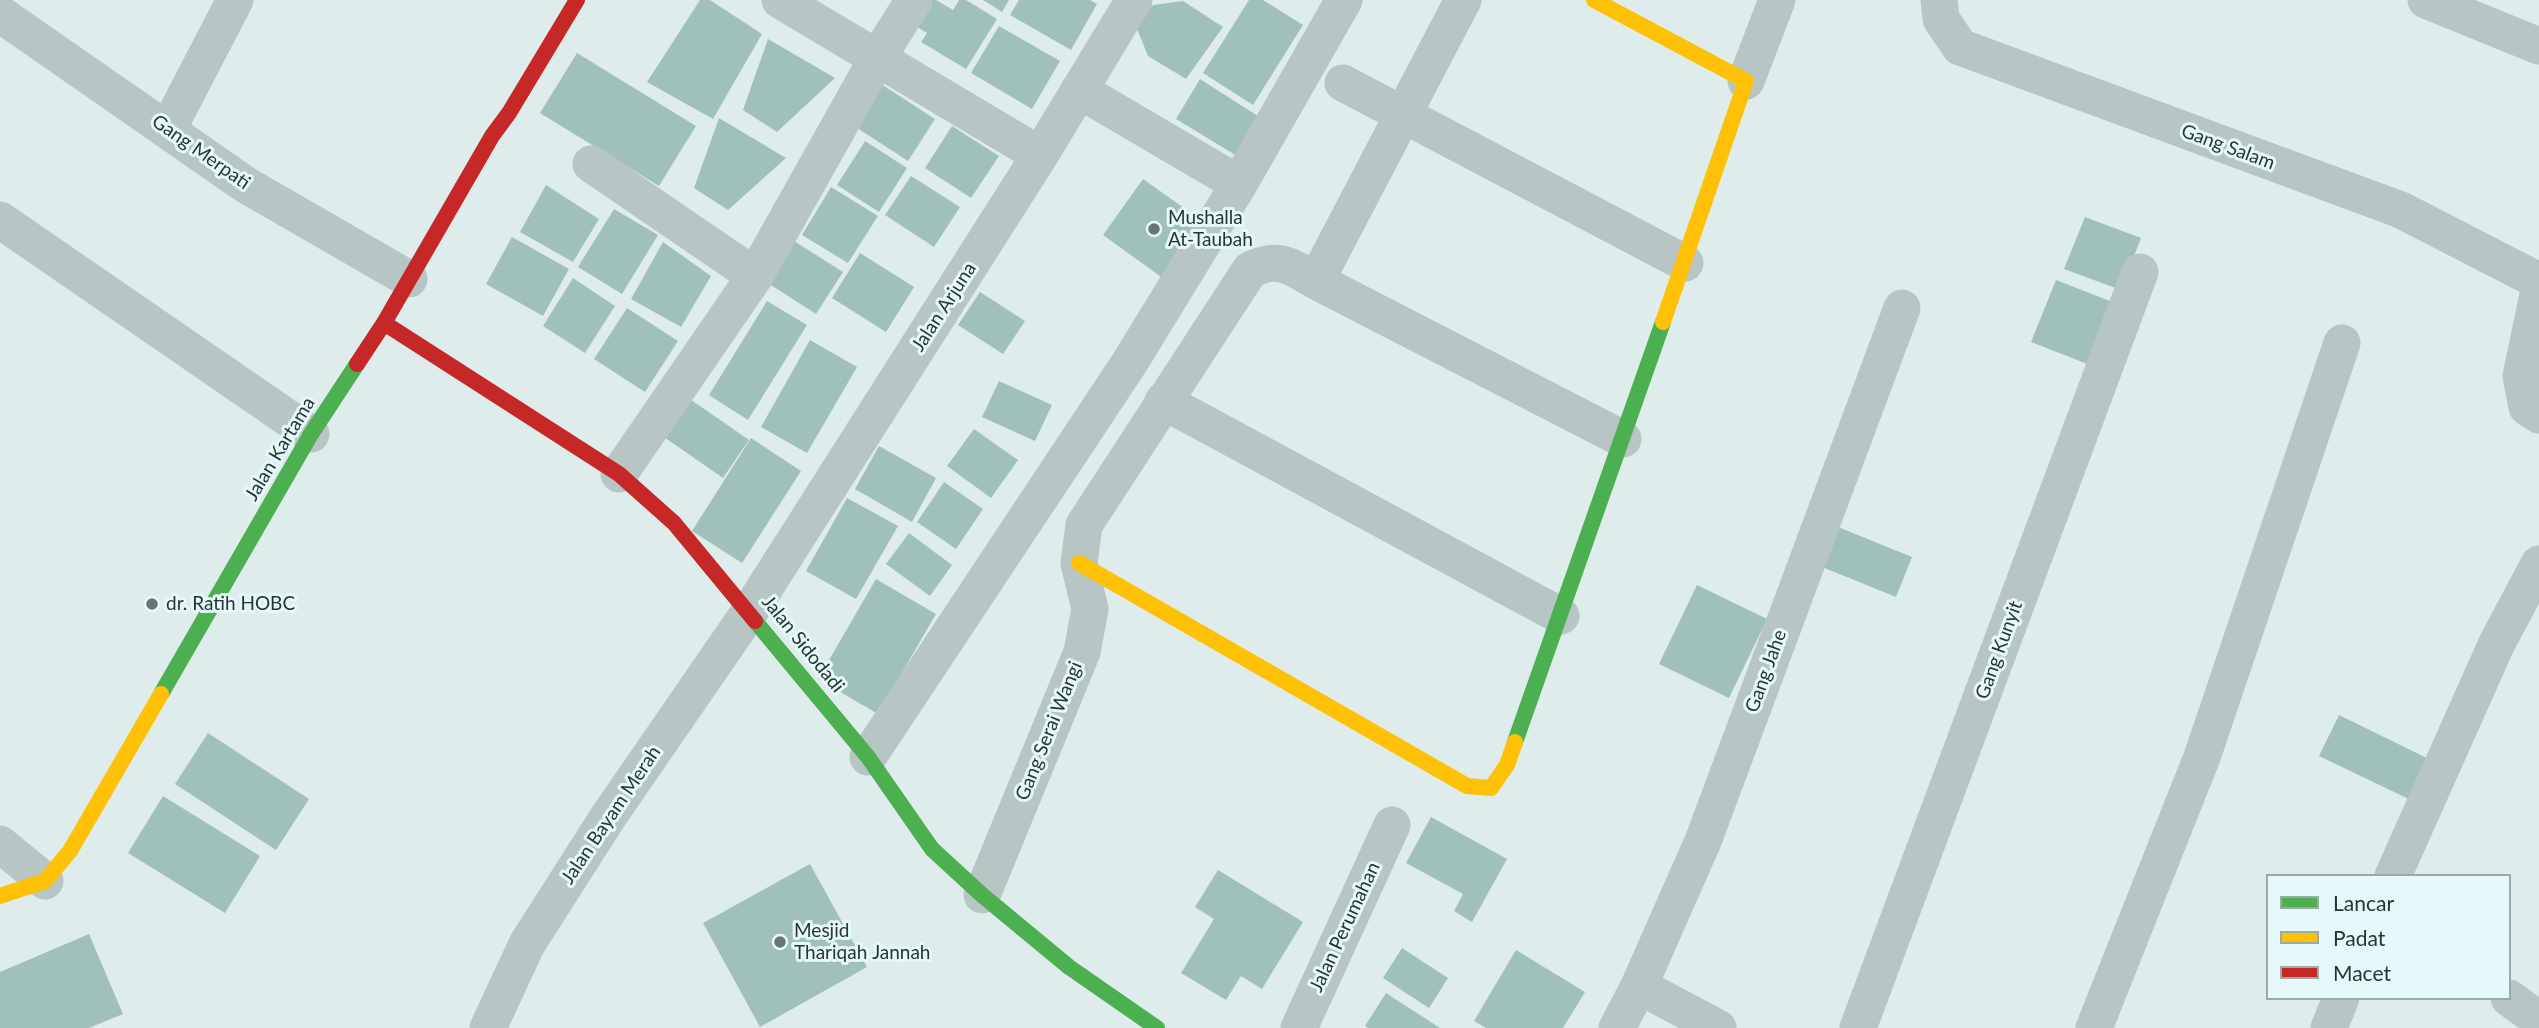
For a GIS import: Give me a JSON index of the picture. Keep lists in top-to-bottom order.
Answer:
{
  "streets": {
    "street": [
      "Gang Salam",
      "Gang Merpati",
      "Jalan Arjuna",
      "Jalan Kartama",
      "Jalan Sidodadi",
      "Gang Kunyit",
      "Gang Jahe",
      "Gang Serai Wangi",
      "Jalan Bayam Merah",
      "Jalan Perumahan"
    ]
  },
  "crossings": [
    ["Gang Merpati", "Jalan Kartama"],
    ["Jalan Arjuna", "Jalan Sidodadi"],
    ["Jalan Arjuna", "Jalan Bayam Merah"],
    ["Jalan Kartama", "Jalan Sidodadi"],
    ["Jalan Sidodadi", "Gang Serai Wangi"],
    ["Jalan Sidodadi", "Jalan Bayam Merah"]
  ],
  "places": ["Mushalla At-Taubah", "dr. Ratih HOBC", "Mesjid Thariqah Jannah"],
  "legend": ["Lancar", "Padat", "Macet"]
}
